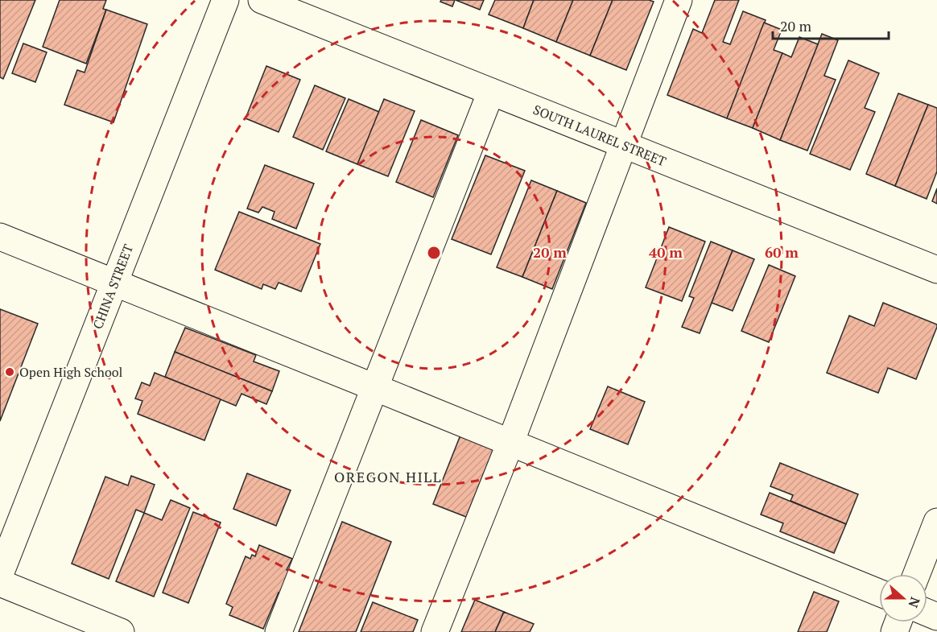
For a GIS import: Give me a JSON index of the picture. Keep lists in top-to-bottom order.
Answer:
{
  "streets": {
    "street": ["SOUTH LAUREL STREET", "CHINA STREET"]
  },
  "districts": ["OREGON HILL"],
  "places": ["Open High School"],
  "scale_bar": "20 m",
  "north": "right",
  "rings": ["20 m", "40 m", "60 m"]
}
